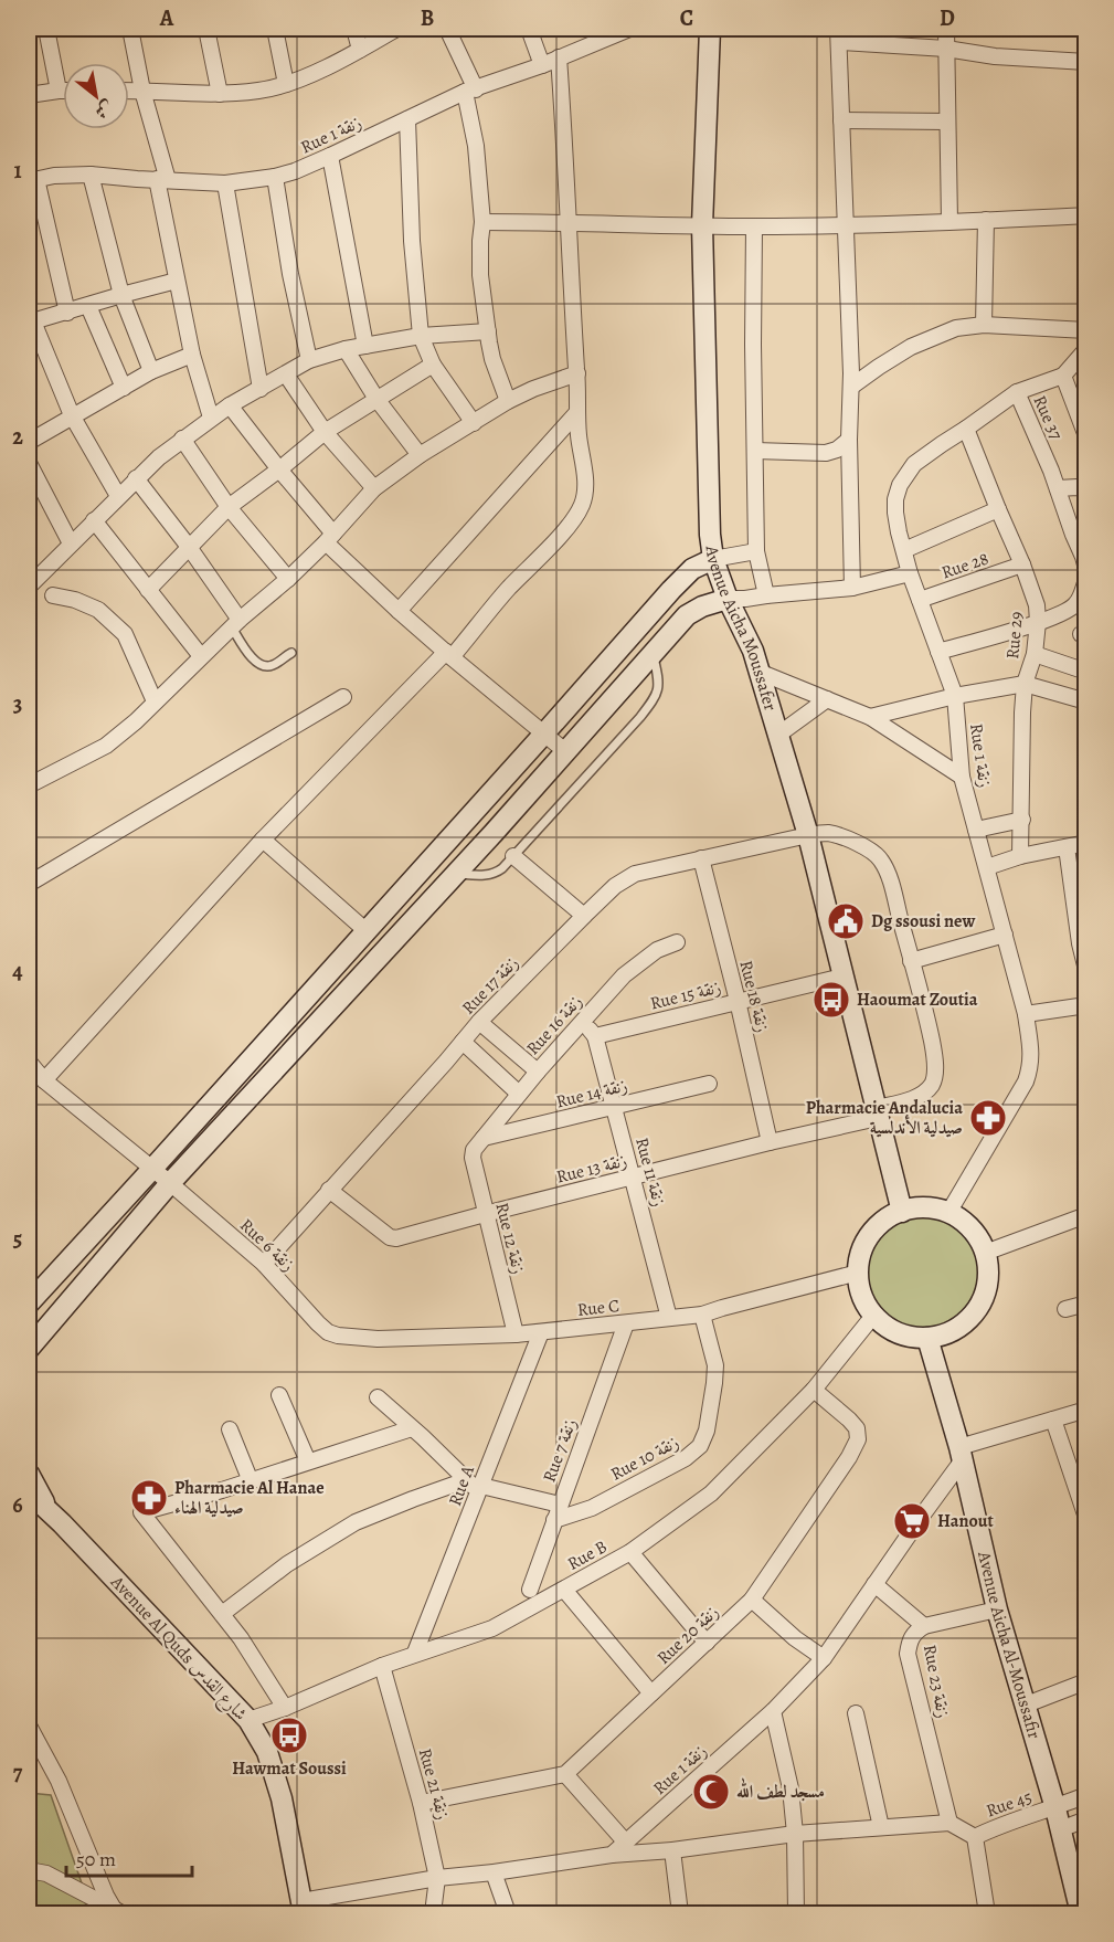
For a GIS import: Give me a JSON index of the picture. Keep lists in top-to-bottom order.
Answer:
{
  "streets": {
    "street": [
      "Rue 1 زنقة",
      "Rue 37",
      "Rue 28",
      "Avenue Aicha Moussafer",
      "Rue 29",
      "Rue 17 زنقة",
      "Rue 15 زنقة",
      "Rue 18 زنقة",
      "Rue 16 زنقة",
      "Rue 14 زنقة",
      "Rue 13 زنقة",
      "Rue 11 زنقة",
      "Rue 12 زنقة",
      "Rue 6 زنقة",
      "Rue C",
      "Rue 7 زنقة",
      "Rue 10 زنقة",
      "Rue A",
      "Rue B",
      "Rue 20 زنقة",
      "Avenue Aicha Al-Moussafir",
      "Avenue Al Quds شارع القدس",
      "Rue 23 زنقة",
      "Rue 21 زنقة",
      "Rue 45"
    ]
  },
  "crossings": [
    ["Rue 1 زنقة", "Rue 37"],
    ["Rue 1 زنقة", "Rue 28"],
    ["Rue 1 زنقة", "Avenue Aicha Moussafer"],
    ["Rue 1 زنقة", "Rue 29"],
    ["Rue 1 زنقة", "Rue C"],
    ["Rue 1 زنقة", "Rue B"],
    ["Rue 1 زنقة", "Avenue Aicha Al-Moussafir"],
    ["Rue 28", "Rue 29"],
    ["Avenue Aicha Moussafer", "Rue 17 زنقة"],
    ["Avenue Aicha Moussafer", "Rue 15 زنقة"],
    ["Avenue Aicha Moussafer", "Rue 13 زنقة"],
    ["Avenue Aicha Moussafer", "Rue C"],
    ["Avenue Aicha Moussafer", "Rue B"],
    ["Avenue Aicha Moussafer", "Avenue Aicha Al-Moussafir"],
    ["Rue 17 زنقة", "Rue 18 زنقة"],
    ["Rue 17 زنقة", "Rue 13 زنقة"],
    ["Rue 17 زنقة", "Rue 6 زنقة"],
    ["Rue 15 زنقة", "Rue 18 زنقة"],
    ["Rue 15 زنقة", "Rue 11 زنقة"],
    ["Rue 18 زنقة", "Rue 13 زنقة"],
    ["Rue 16 زنقة", "Rue 14 زنقة"],
    ["Rue 16 زنقة", "Rue 12 زنقة"],
    ["Rue 14 زنقة", "Rue 11 زنقة"],
    ["Rue 14 زنقة", "Rue 12 زنقة"],
    ["Rue 13 زنقة", "Rue 11 زنقة"],
    ["Rue 13 زنقة", "Rue 12 زنقة"],
    ["Rue 11 زنقة", "Rue C"],
    ["Rue 12 زنقة", "Rue C"],
    ["Rue 6 زنقة", "Rue C"],
    ["Rue C", "Rue 7 زنقة"],
    ["Rue C", "Rue 10 زنقة"],
    ["Rue C", "Rue A"],
    ["Rue C", "Rue B"],
    ["Rue C", "Avenue Aicha Al-Moussafir"],
    ["Rue 7 زنقة", "Rue 10 زنقة"],
    ["Rue A", "Rue B"],
    ["Rue B", "Rue 20 زنقة"],
    ["Rue B", "Avenue Aicha Al-Moussafir"],
    ["Rue B", "Avenue Al Quds شارع القدس"],
    ["Rue B", "Rue 21 زنقة"],
    ["Avenue Aicha Al-Moussafir", "Rue 23 زنقة"],
    ["Avenue Aicha Al-Moussafir", "Rue 45"]
  ],
  "places": {
    "public building": ["Dg ssousi new"],
    "bus stop": ["Haoumat Zoutia", "Hawmat Soussi"],
    "pharmacy": ["Pharmacie Andalucia صيدلية الأندلسية", "Pharmacie Al Hanae صيدلية الهناء"],
    "supermarket": ["Hanout"],
    "mosque": ["مسجد لطف الله"]
  },
  "scale_bar": "50 m",
  "north": "bottom right",
  "grid": {
    "columns": [
      "A",
      "B",
      "C",
      "D"
    ],
    "rows": [
      "1",
      "2",
      "3",
      "4",
      "5",
      "6",
      "7"
    ]
  }
}
